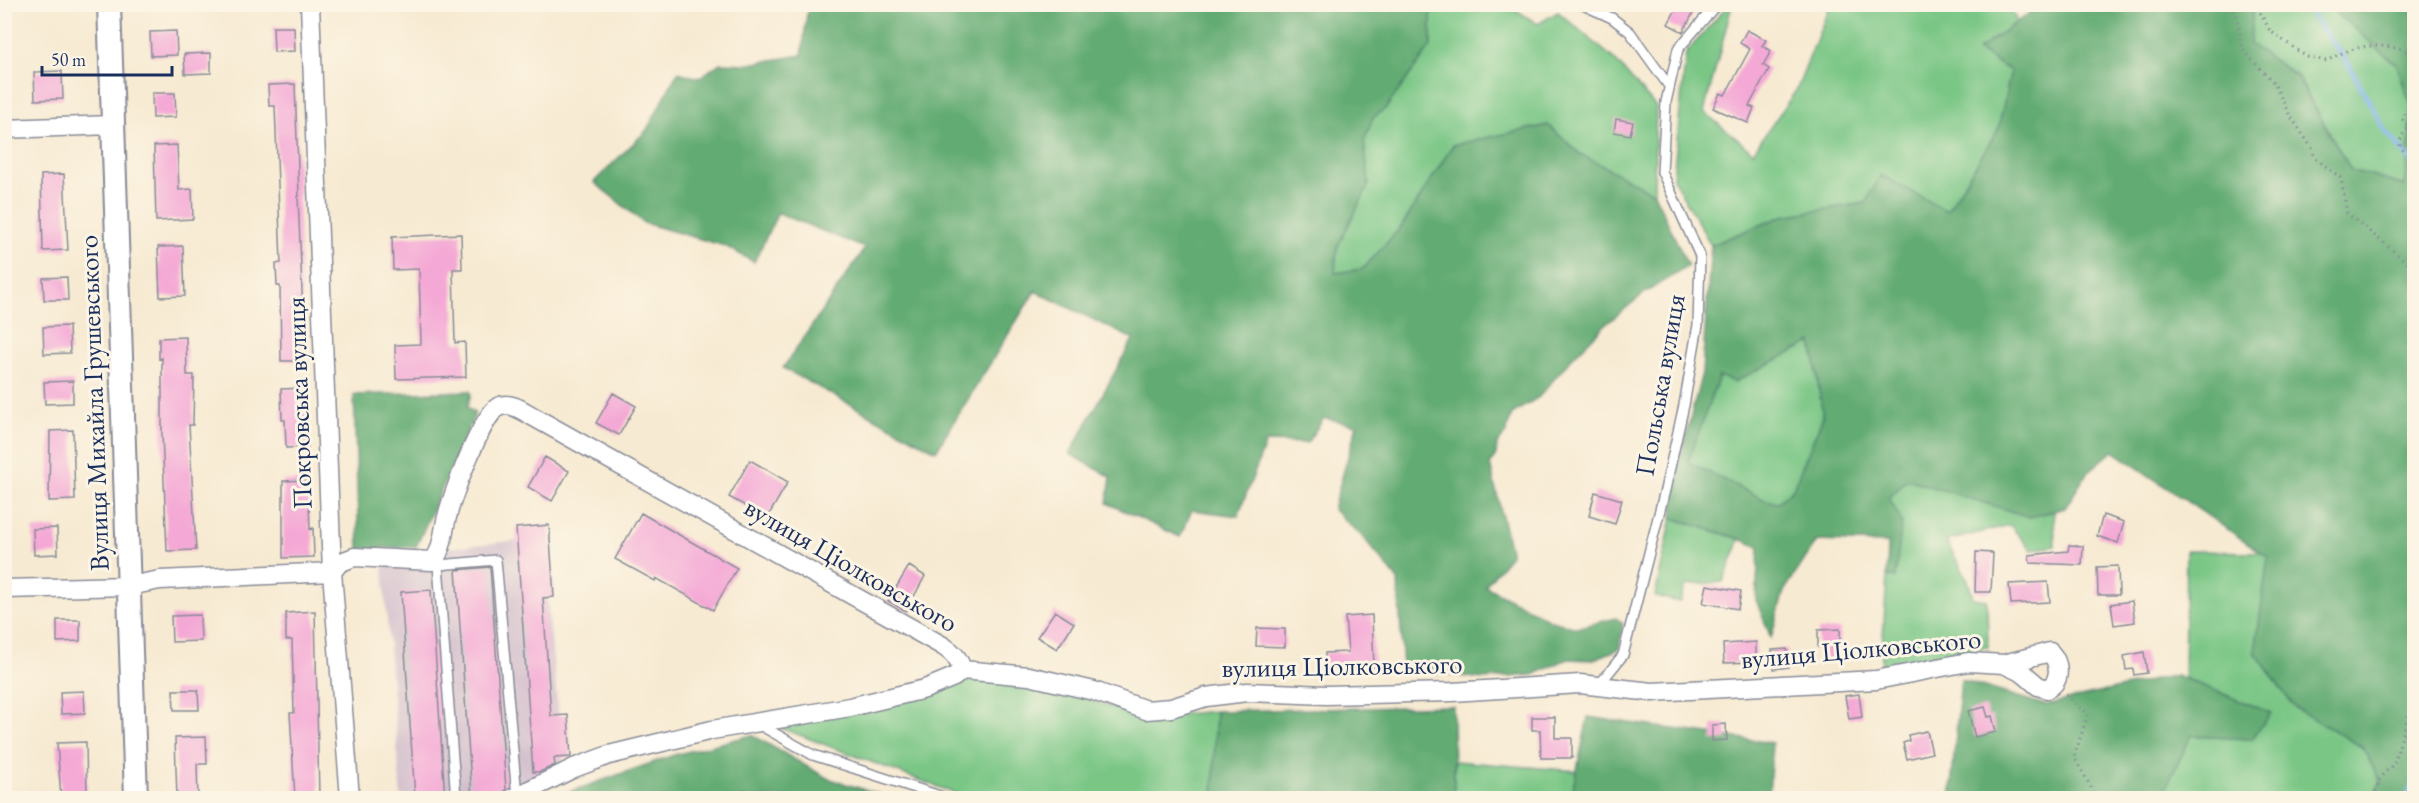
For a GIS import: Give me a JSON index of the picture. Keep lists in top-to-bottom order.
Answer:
{
  "streets": {
    "street": ["Вулиця Михайла Грушевського", "Покровська вулиця", "вулиця Ціолковського"],
    "lane": ["Польська вулиця"]
  },
  "crossings": [
    ["Польська вулиця", "вулиця Ціолковського"]
  ],
  "scale_bar": "50 m"
}
